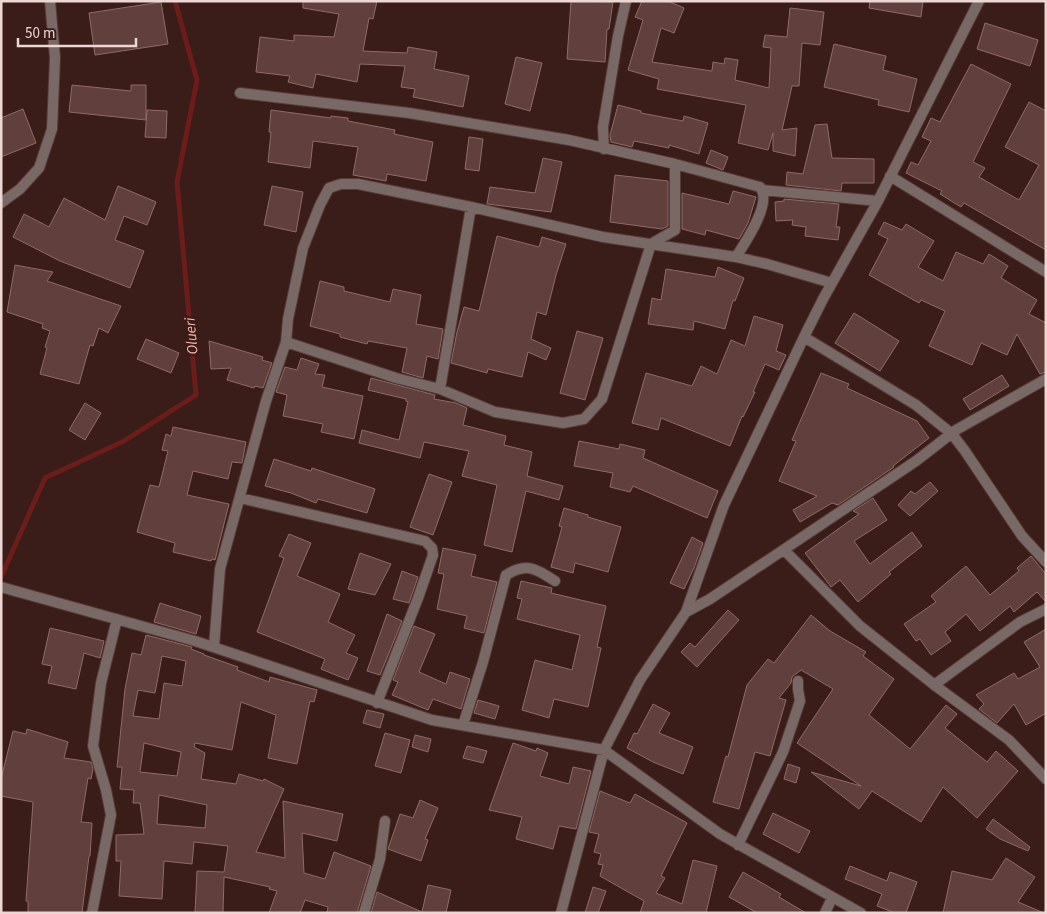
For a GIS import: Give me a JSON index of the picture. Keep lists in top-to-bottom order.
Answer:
{
  "water": ["Olueri"],
  "scale_bar": "50 m"
}
